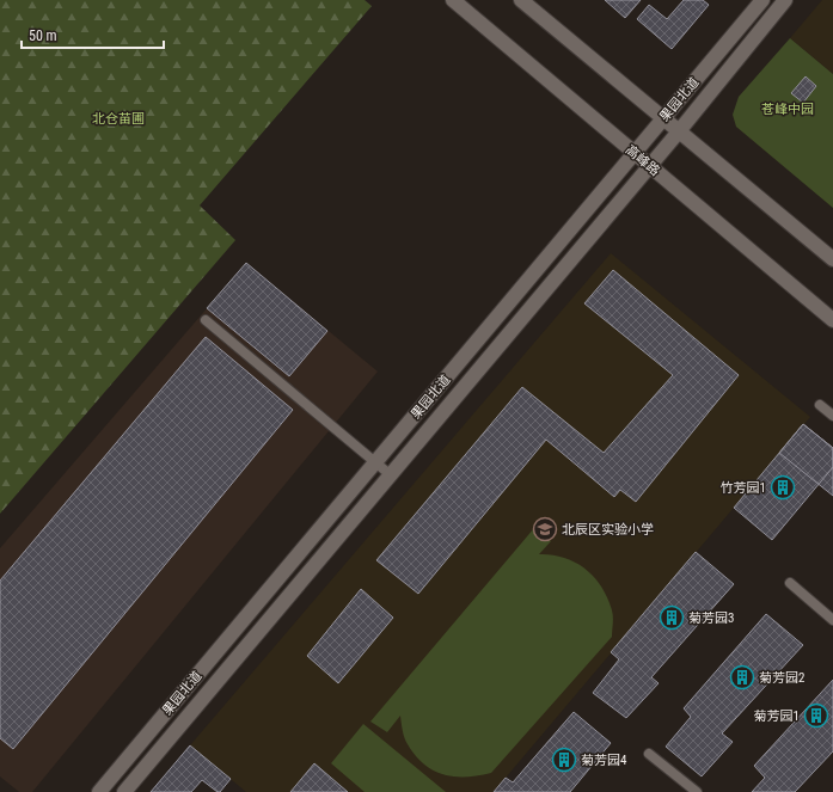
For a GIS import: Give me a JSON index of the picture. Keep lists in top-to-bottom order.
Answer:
{
  "streets": {
    "street": ["果园北道", "高峰路"]
  },
  "crossings": [
    ["果园北道", "高峰路"]
  ],
  "parks": ["苍峰中园", "北仓苗圃"],
  "places": {
    "building": [
      "竹芳园1",
      "菊芳园3",
      "菊芳园2",
      "菊芳园1",
      "菊芳园4"
    ],
    "school or university": ["北辰区实验小学"]
  },
  "scale_bar": "50 m"
}
